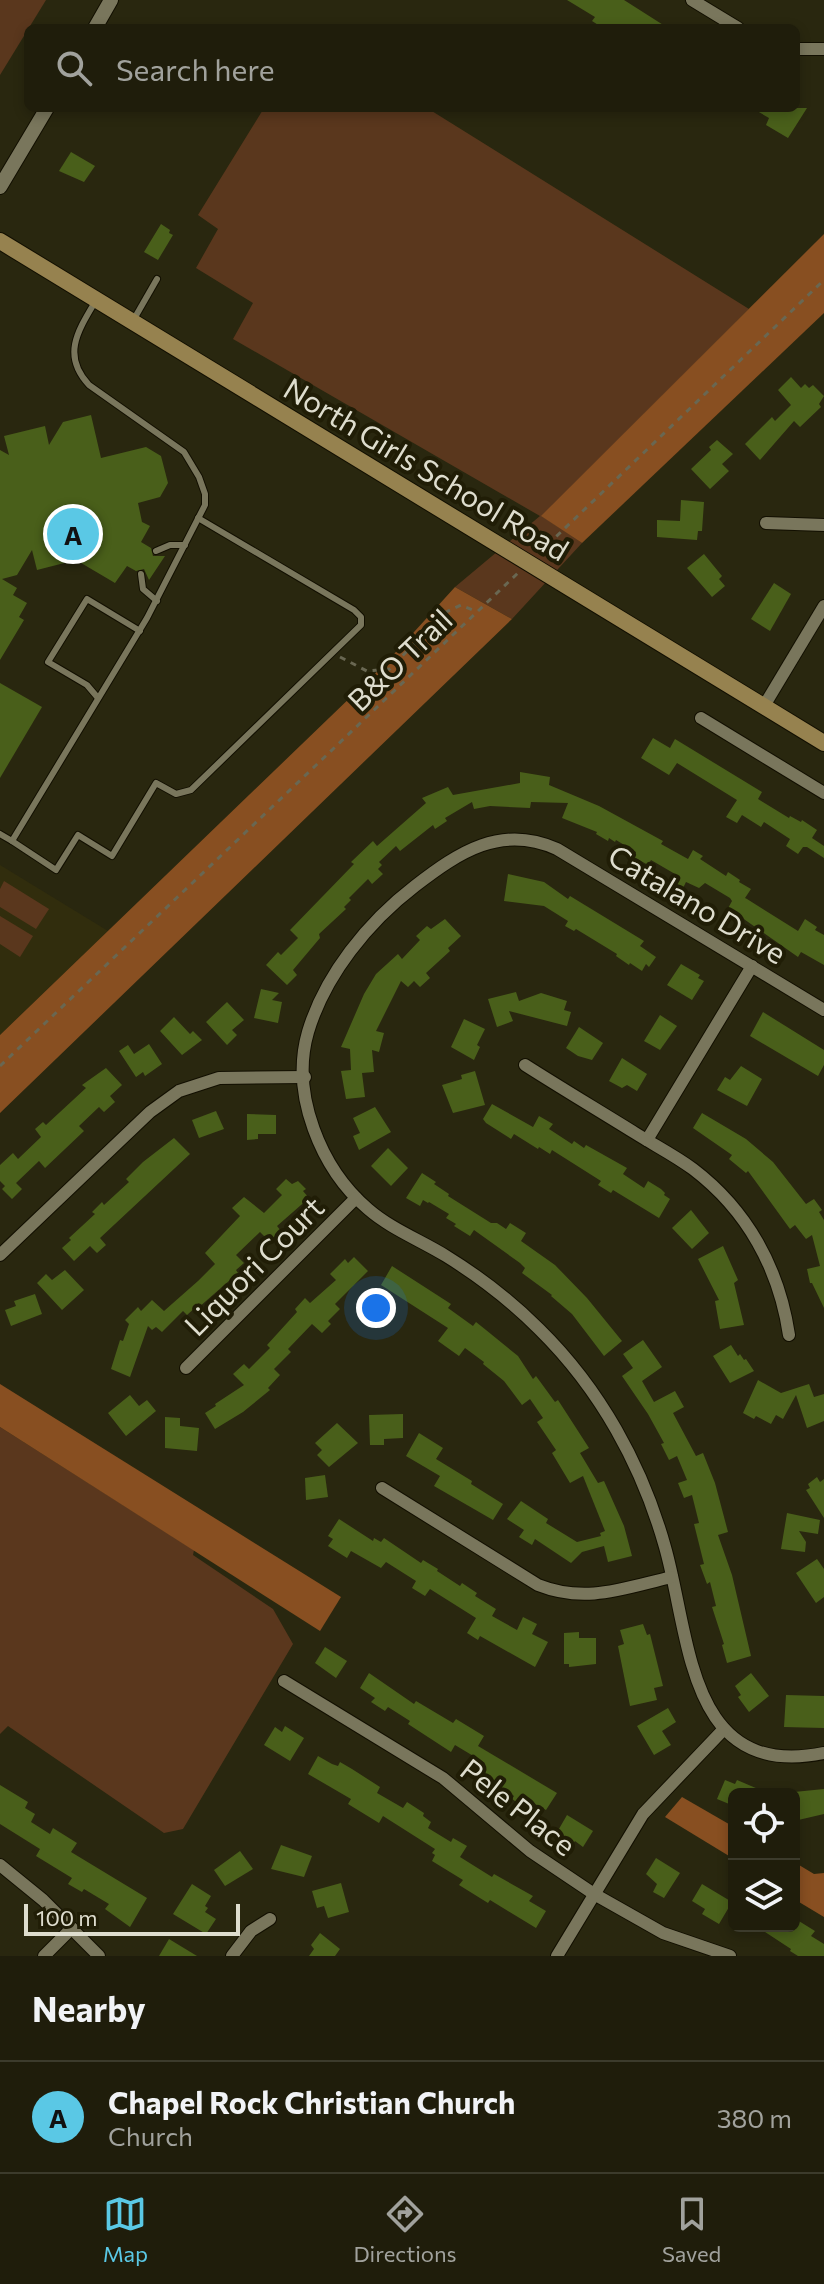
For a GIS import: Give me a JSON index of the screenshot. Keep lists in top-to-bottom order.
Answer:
{
  "streets": {
    "main road": ["North Girls School Road"],
    "street": ["Catalano Drive", "Liquori Court", "Pele Place"],
    "path": ["B&O Trail"]
  },
  "crossings": [
    ["North Girls School Road", "B&O Trail"],
    ["Catalano Drive", "Liquori Court"]
  ],
  "scale_bar": "100 m",
  "page": {
    "search": "Search here",
    "pins": "A",
    "scale": "100 m",
    "heading": "Nearby",
    "list": [
      {
        "mark": "A",
        "name": "Chapel Rock Christian Church",
        "note": "Church",
        "value": "380 m"
      }
    ],
    "nav": ["Map", "Directions", "Saved"]
  }
}
